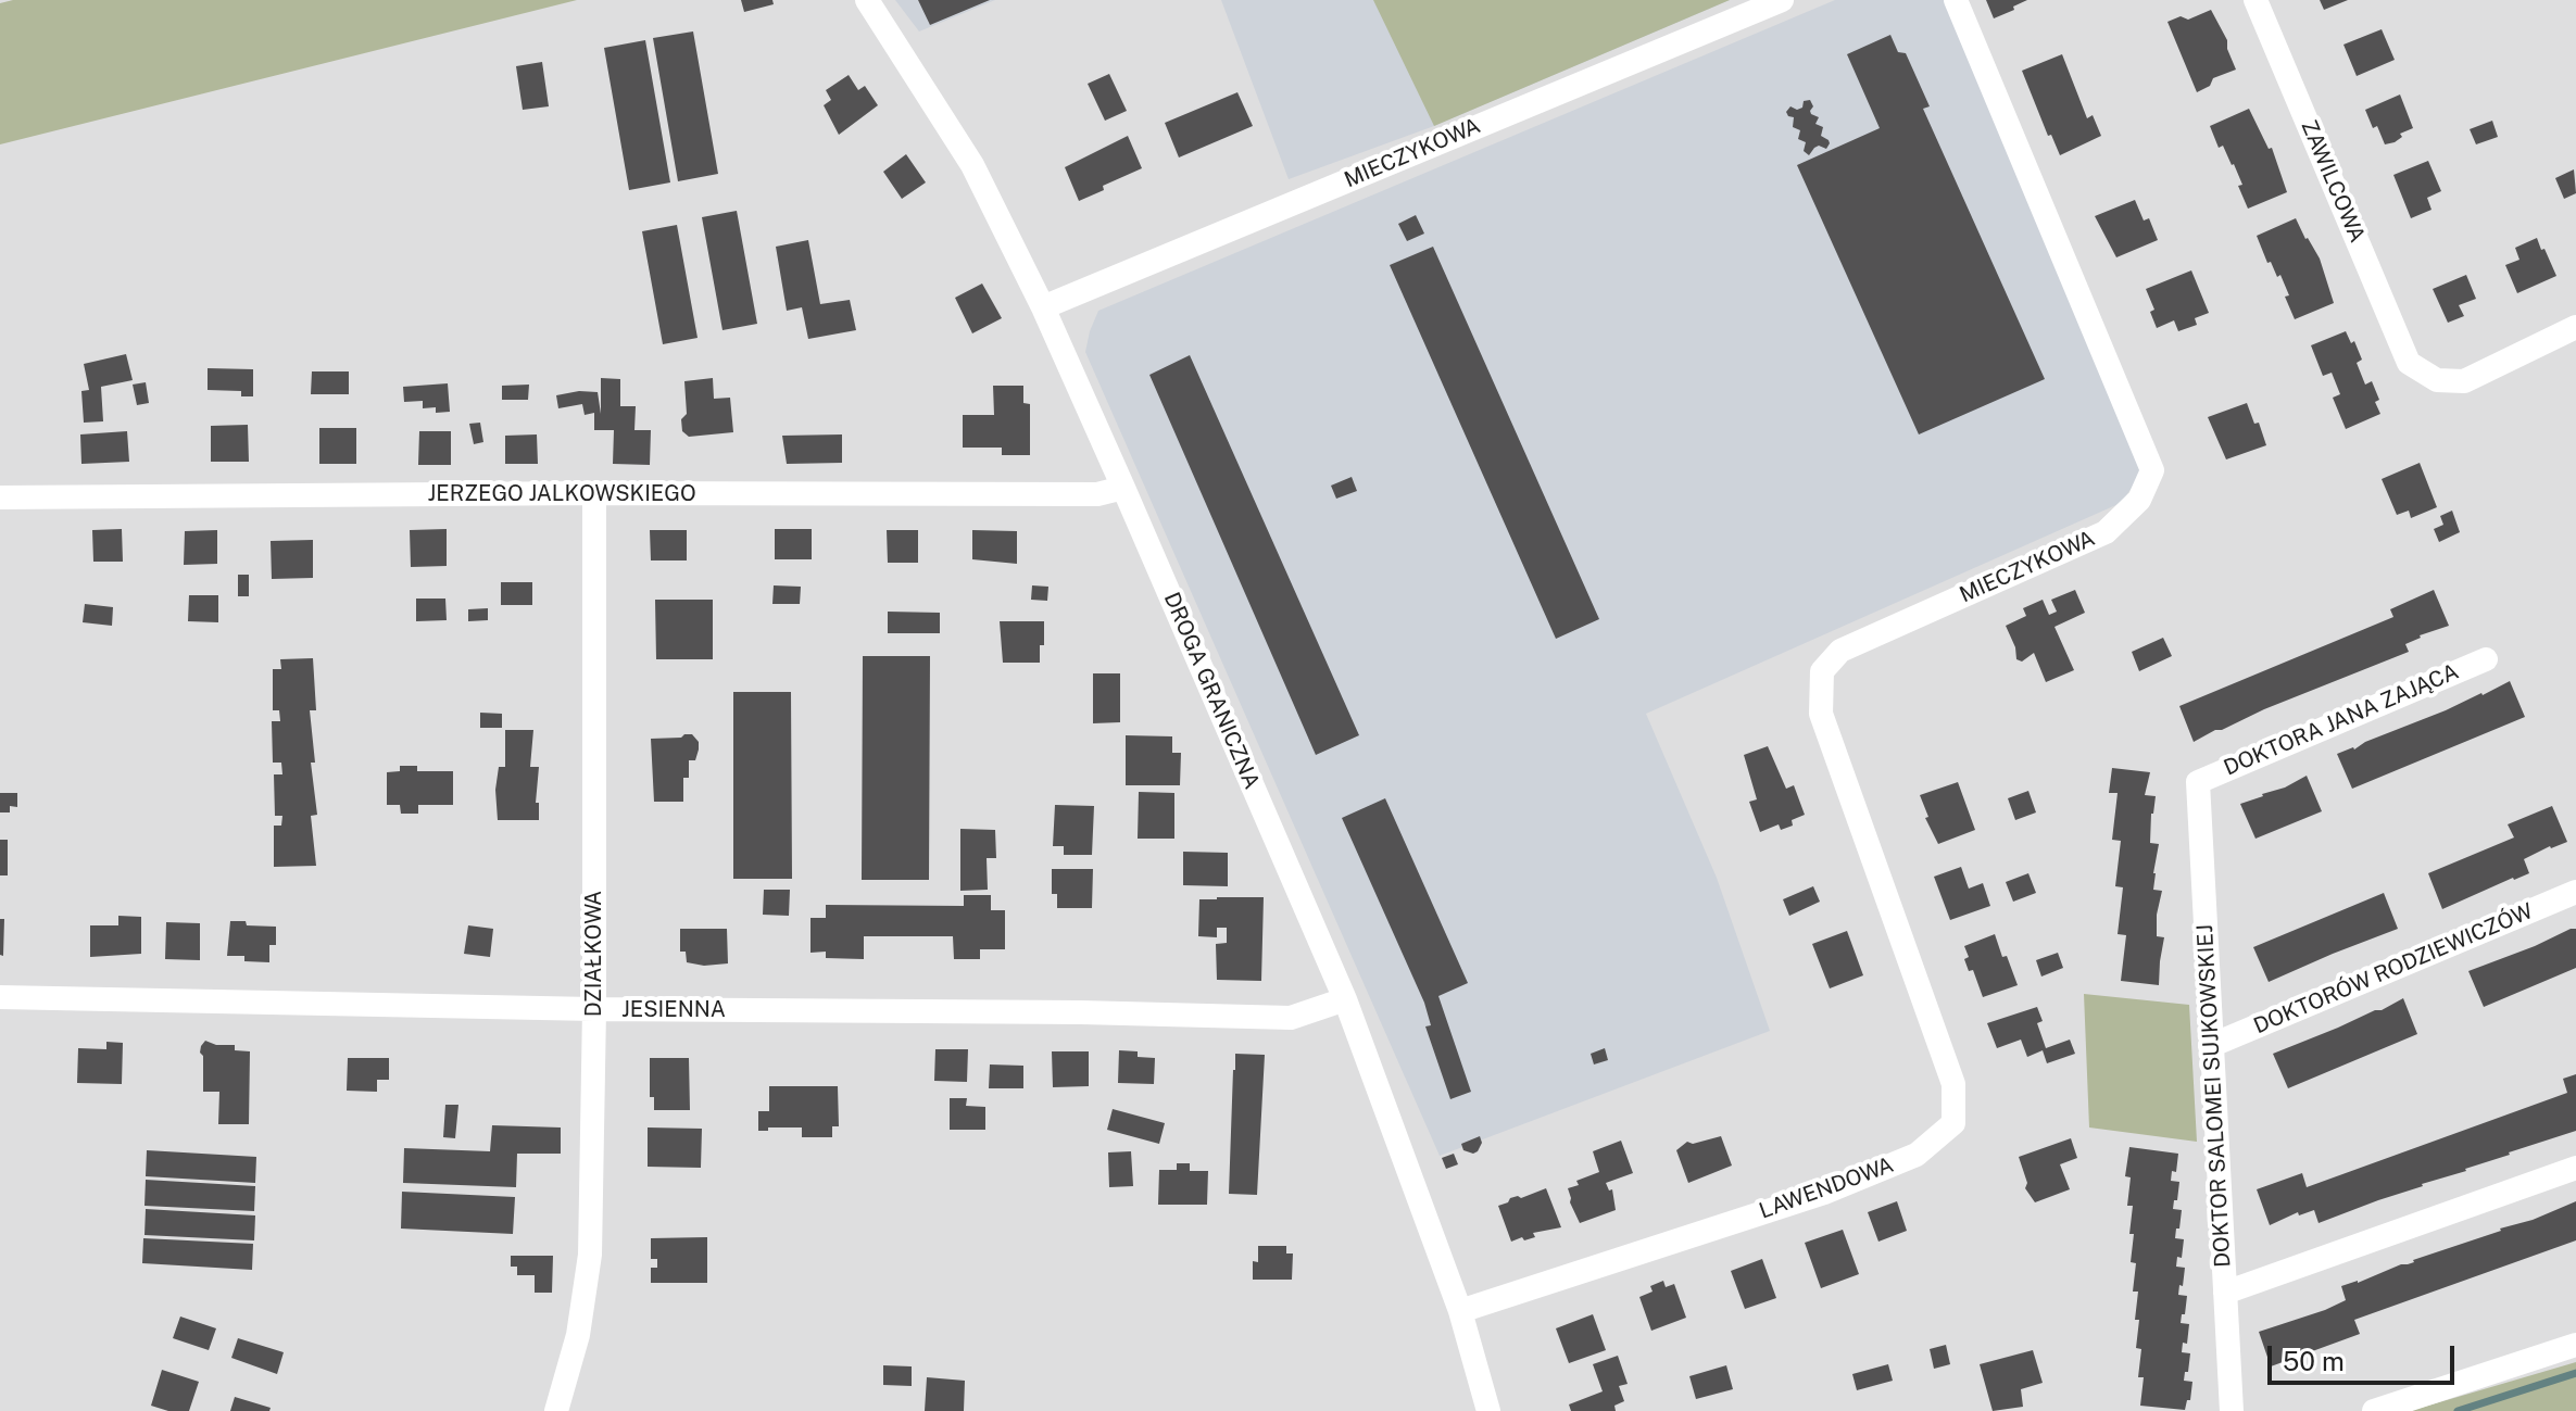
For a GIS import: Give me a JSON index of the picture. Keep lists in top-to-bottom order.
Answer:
{
  "streets": {
    "street": [
      "MIECZYKOWA",
      "ZAWILCOWA",
      "JERZEGO JALKOWSKIEGO",
      "DROGA GRANICZNA",
      "DOKTORA JANA ZAJĄCA",
      "DZIAŁKOWA",
      "DOKTORÓW RODZIEWICZÓW",
      "JESIENNA",
      "DOKTOR SALOMEI SUJKOWSKIEJ",
      "LAWENDOWA"
    ]
  },
  "crossings": [
    ["MIECZYKOWA", "DROGA GRANICZNA"],
    ["MIECZYKOWA", "LAWENDOWA"],
    ["JERZEGO JALKOWSKIEGO", "DROGA GRANICZNA"],
    ["JERZEGO JALKOWSKIEGO", "DZIAŁKOWA"],
    ["DROGA GRANICZNA", "JESIENNA"],
    ["DROGA GRANICZNA", "LAWENDOWA"],
    ["DOKTORA JANA ZAJĄCA", "DOKTOR SALOMEI SUJKOWSKIEJ"],
    ["DZIAŁKOWA", "JESIENNA"],
    ["DOKTORÓW RODZIEWICZÓW", "DOKTOR SALOMEI SUJKOWSKIEJ"]
  ],
  "scale_bar": "50 m"
}
